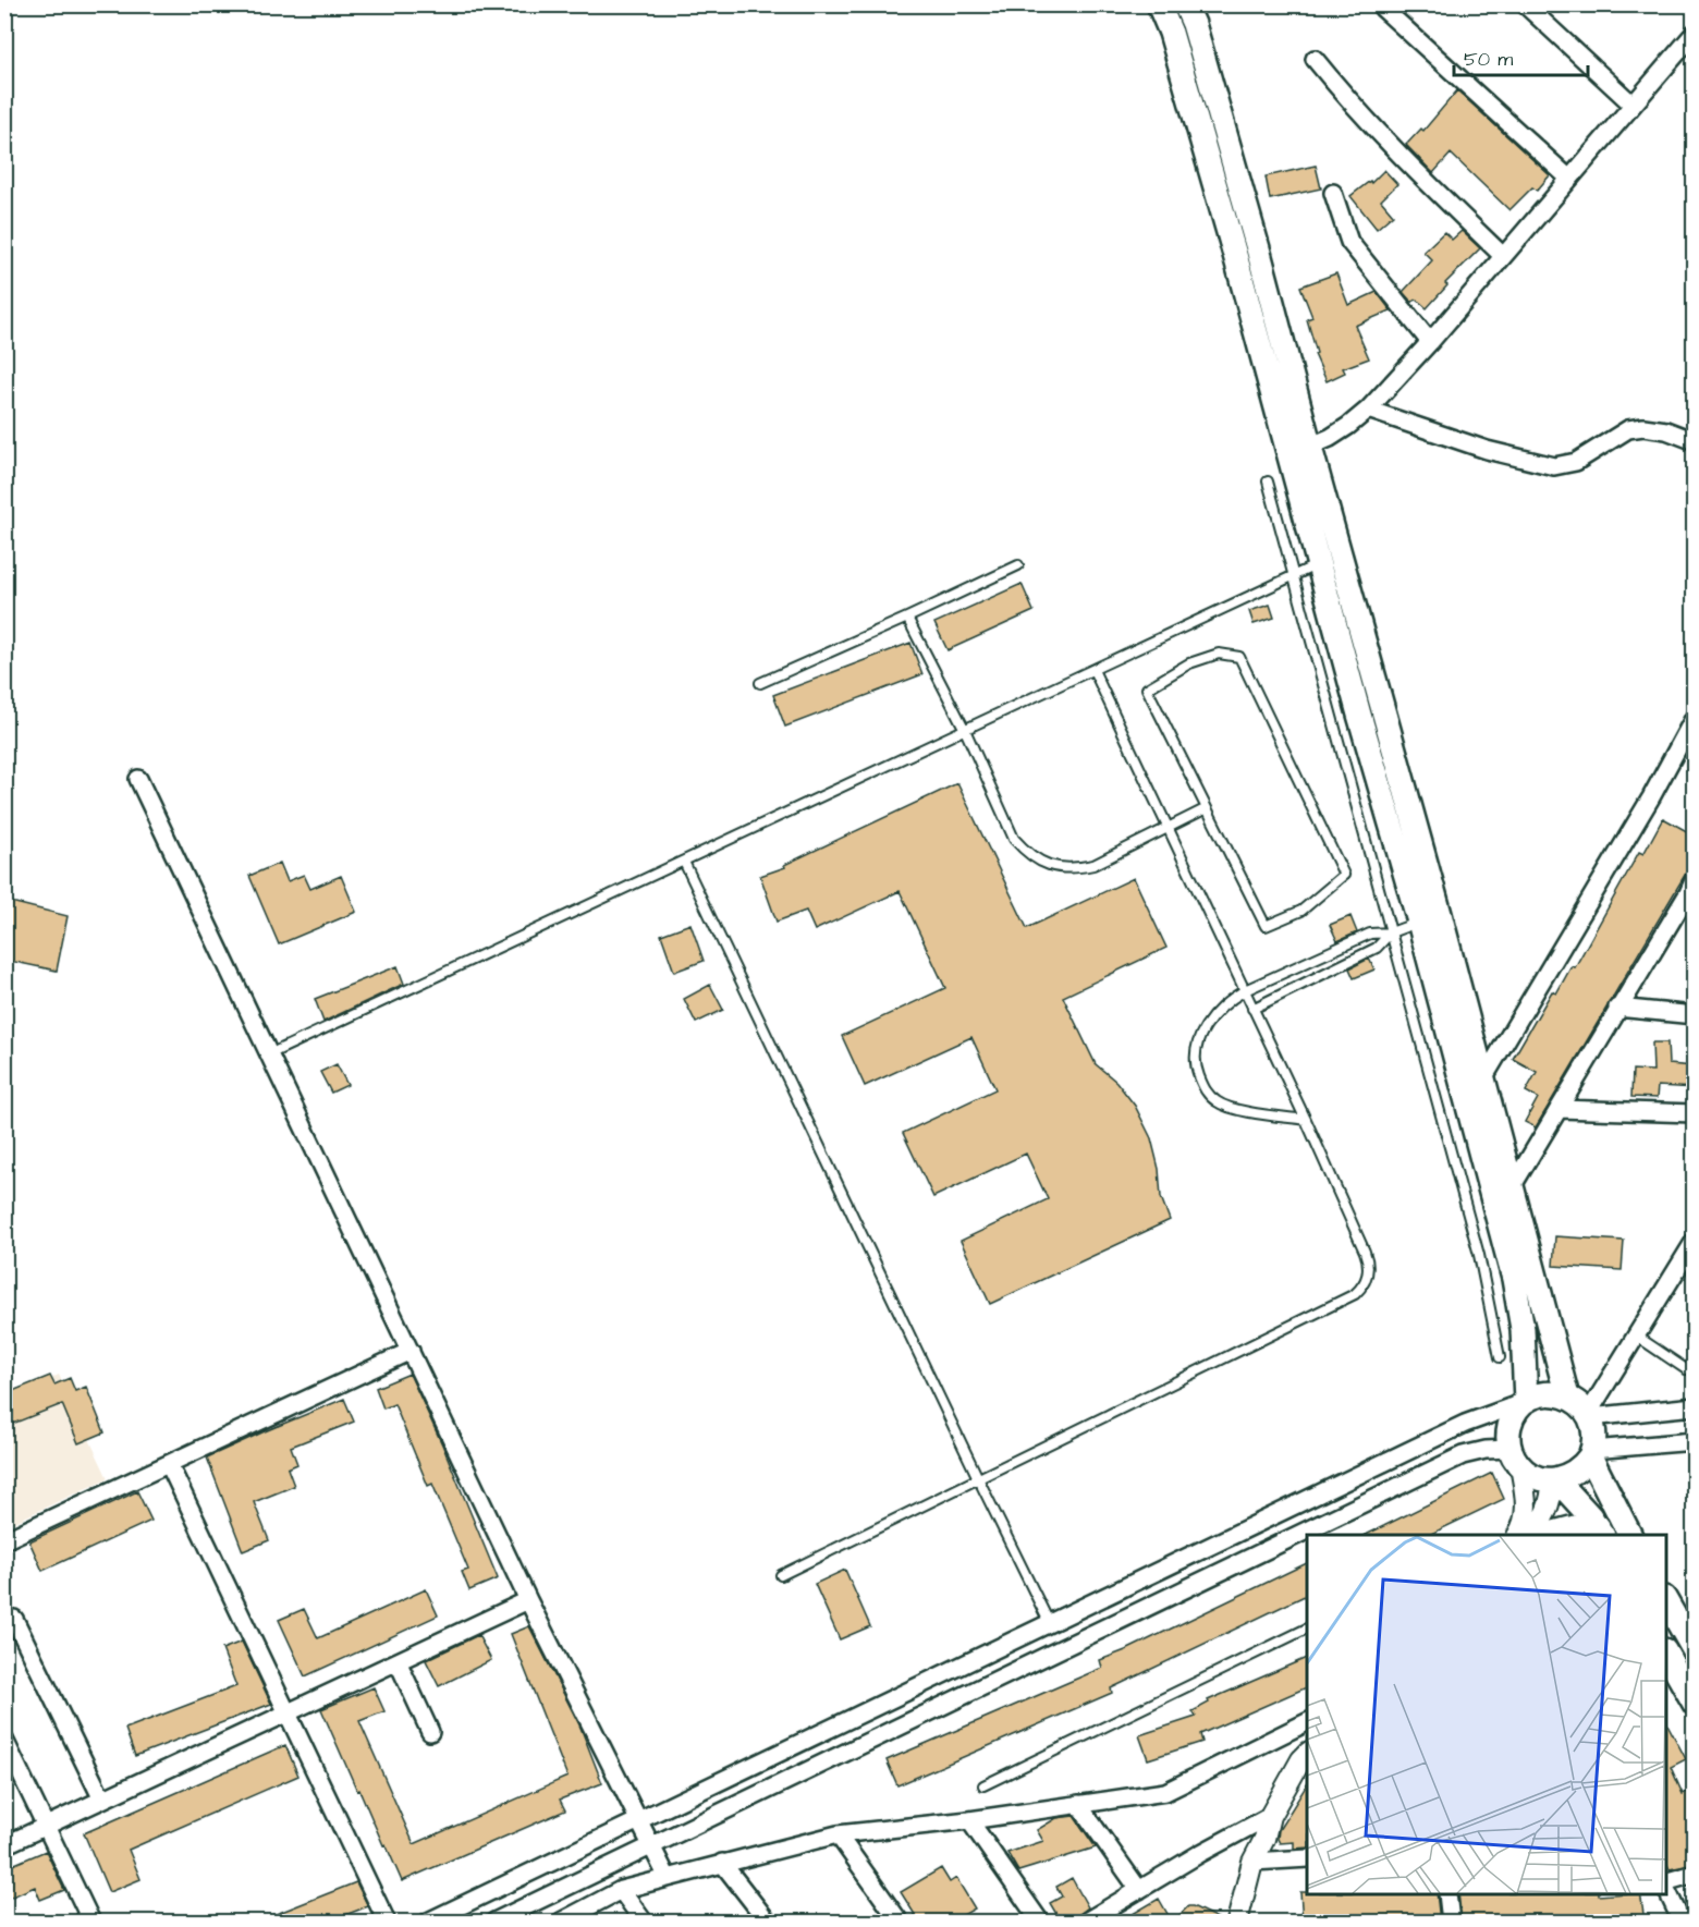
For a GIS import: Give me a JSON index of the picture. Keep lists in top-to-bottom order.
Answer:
{
  "scale_bar": "50 m"
}
